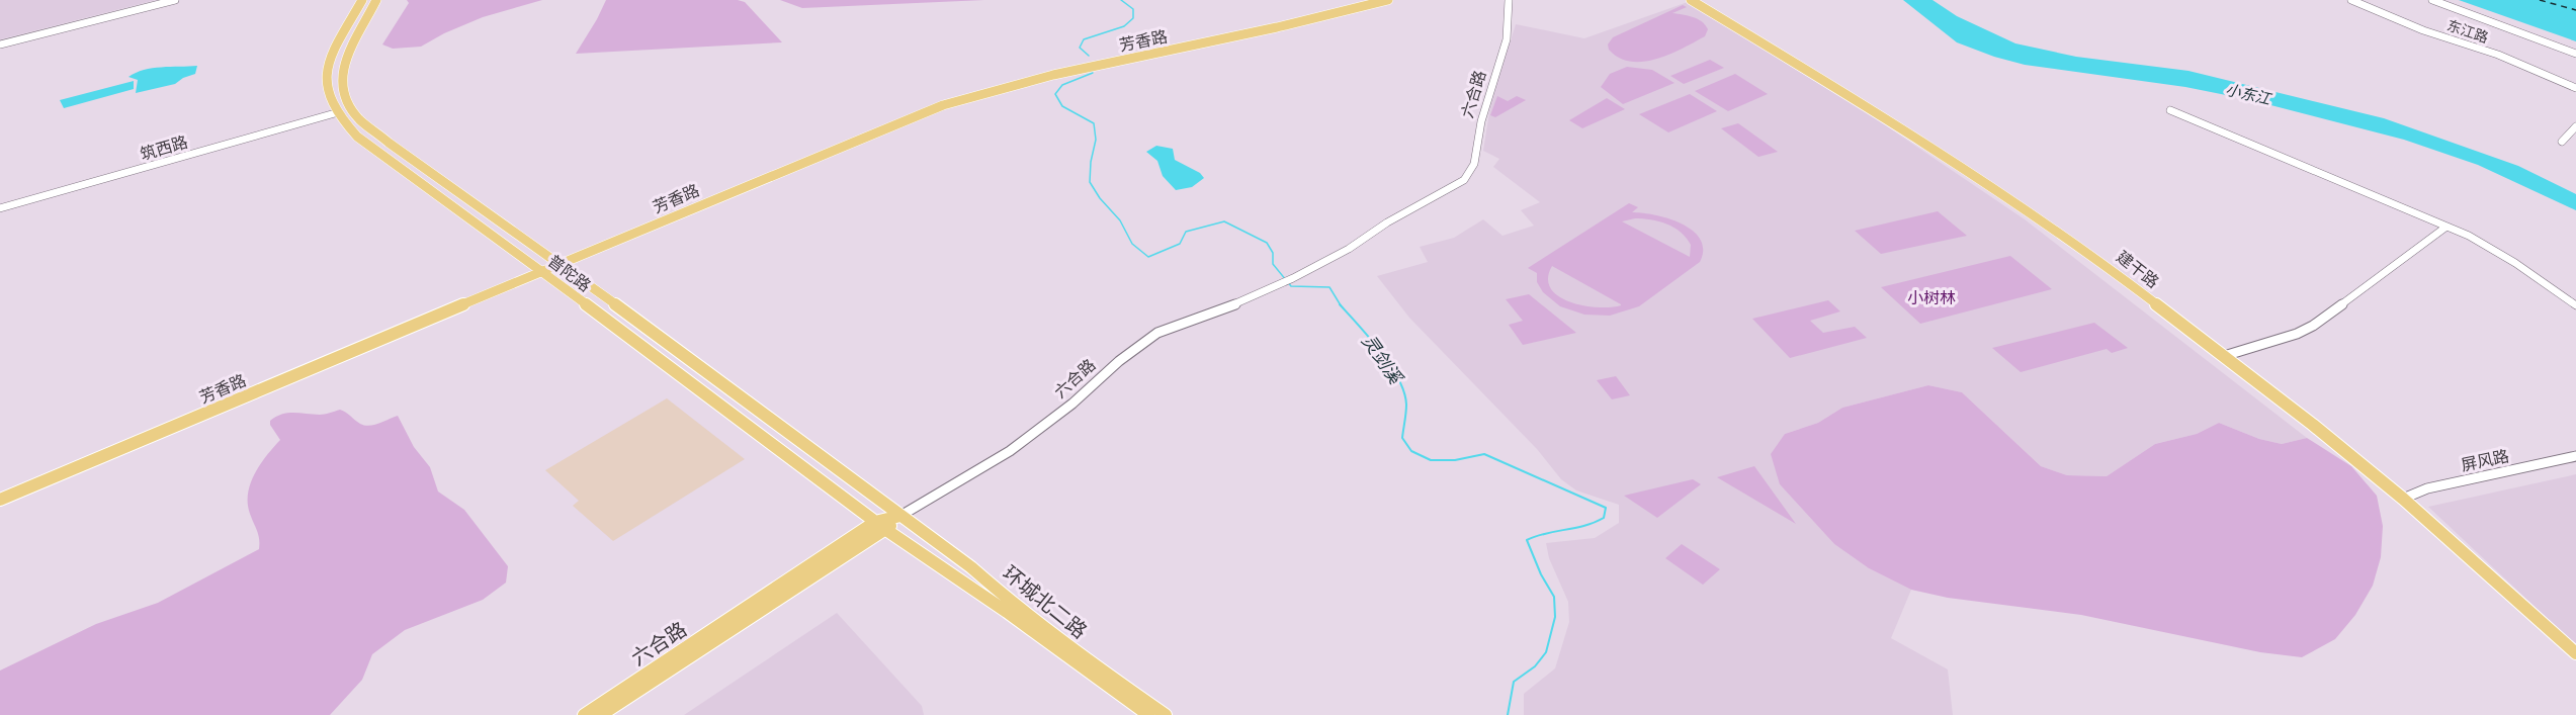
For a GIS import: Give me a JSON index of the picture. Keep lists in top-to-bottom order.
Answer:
{
  "streets": {
    "main road": [
      "芳香路",
      "六合路",
      "建干路",
      "普陀路",
      "环城北二路"
    ],
    "street": ["东江路", "筑西路", "屏风路"]
  },
  "crossings": [
    ["芳香路", "普陀路"],
    ["六合路", "普陀路"],
    ["六合路", "环城北二路"],
    ["筑西路", "普陀路"],
    ["建干路", "屏风路"],
    ["普陀路", "环城北二路"]
  ],
  "water": ["小东江", "灵剑溪"],
  "parks": ["小树林"]
}
